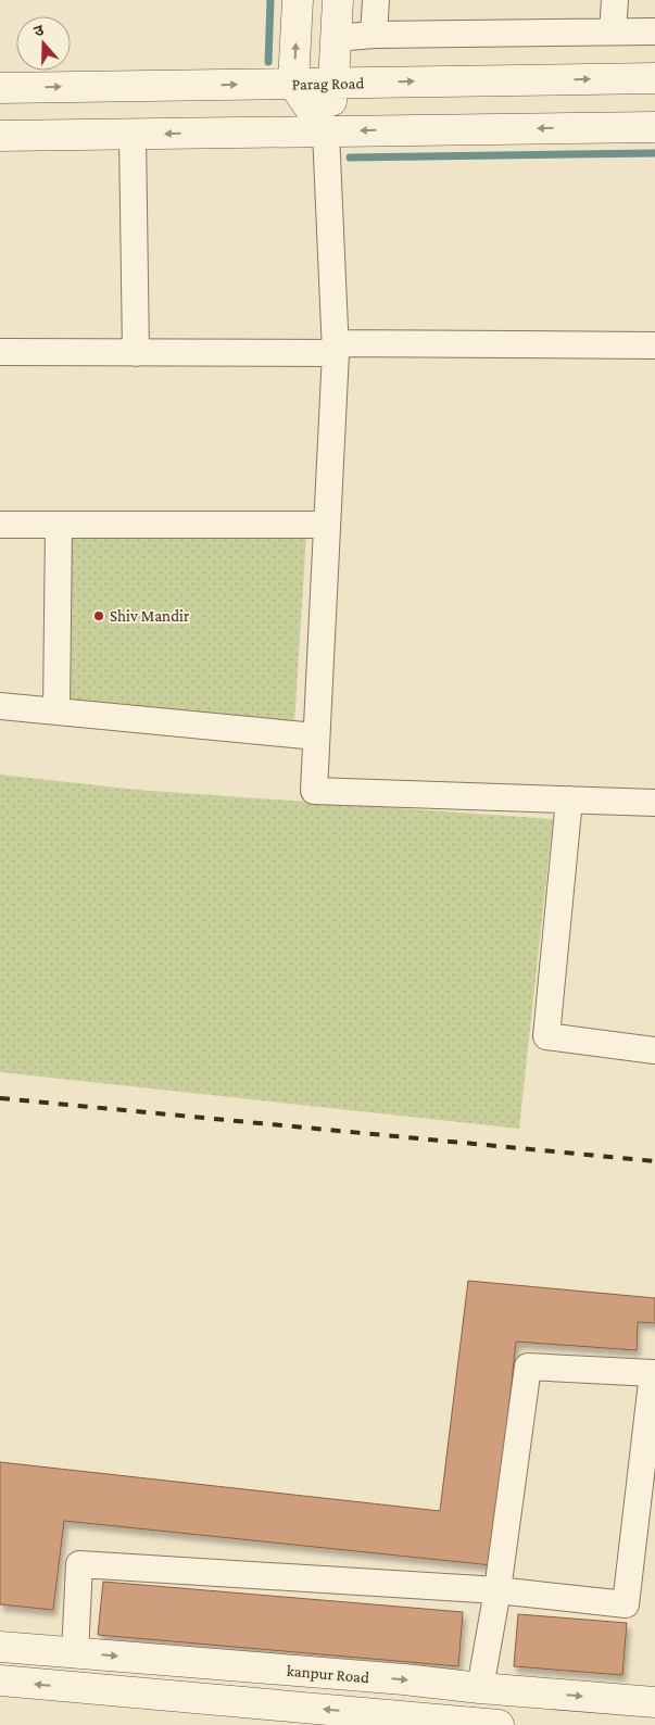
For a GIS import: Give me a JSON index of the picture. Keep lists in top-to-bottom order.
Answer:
{
  "streets": {
    "street": ["Parag Road", "kanpur Road"]
  },
  "places": ["Shiv Mandir"],
  "north": "top"
}
